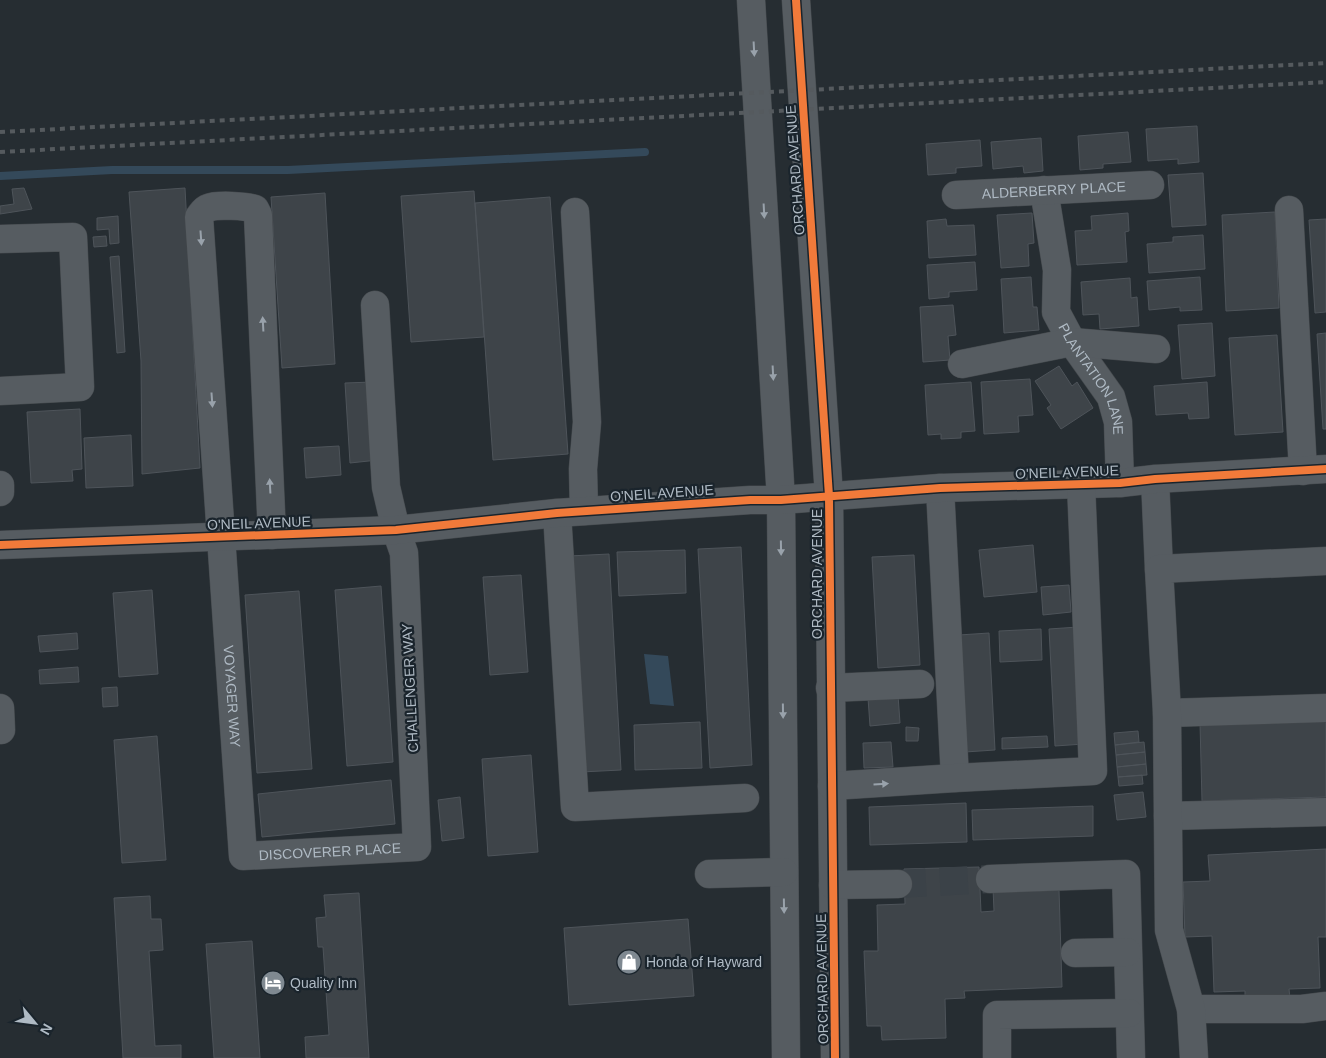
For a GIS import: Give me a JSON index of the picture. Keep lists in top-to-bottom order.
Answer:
{
  "streets": {
    "street": [
      "ORCHARD AVENUE",
      "ALDERBERRY PLACE",
      "PLANTATION LANE",
      "O'NEIL AVENUE",
      "CHALLENGER WAY",
      "VOYAGER WAY",
      "DISCOVERER PLACE"
    ]
  },
  "crossings": [
    ["ORCHARD AVENUE", "O'NEIL AVENUE"],
    ["ALDERBERRY PLACE", "PLANTATION LANE"],
    ["PLANTATION LANE", "O'NEIL AVENUE"],
    ["O'NEIL AVENUE", "CHALLENGER WAY"],
    ["O'NEIL AVENUE", "VOYAGER WAY"],
    ["CHALLENGER WAY", "DISCOVERER PLACE"],
    ["VOYAGER WAY", "DISCOVERER PLACE"]
  ],
  "places": {
    "shop": ["Honda of Hayward"],
    "hotel": ["Quality Inn"]
  },
  "north": "bottom right"
}
